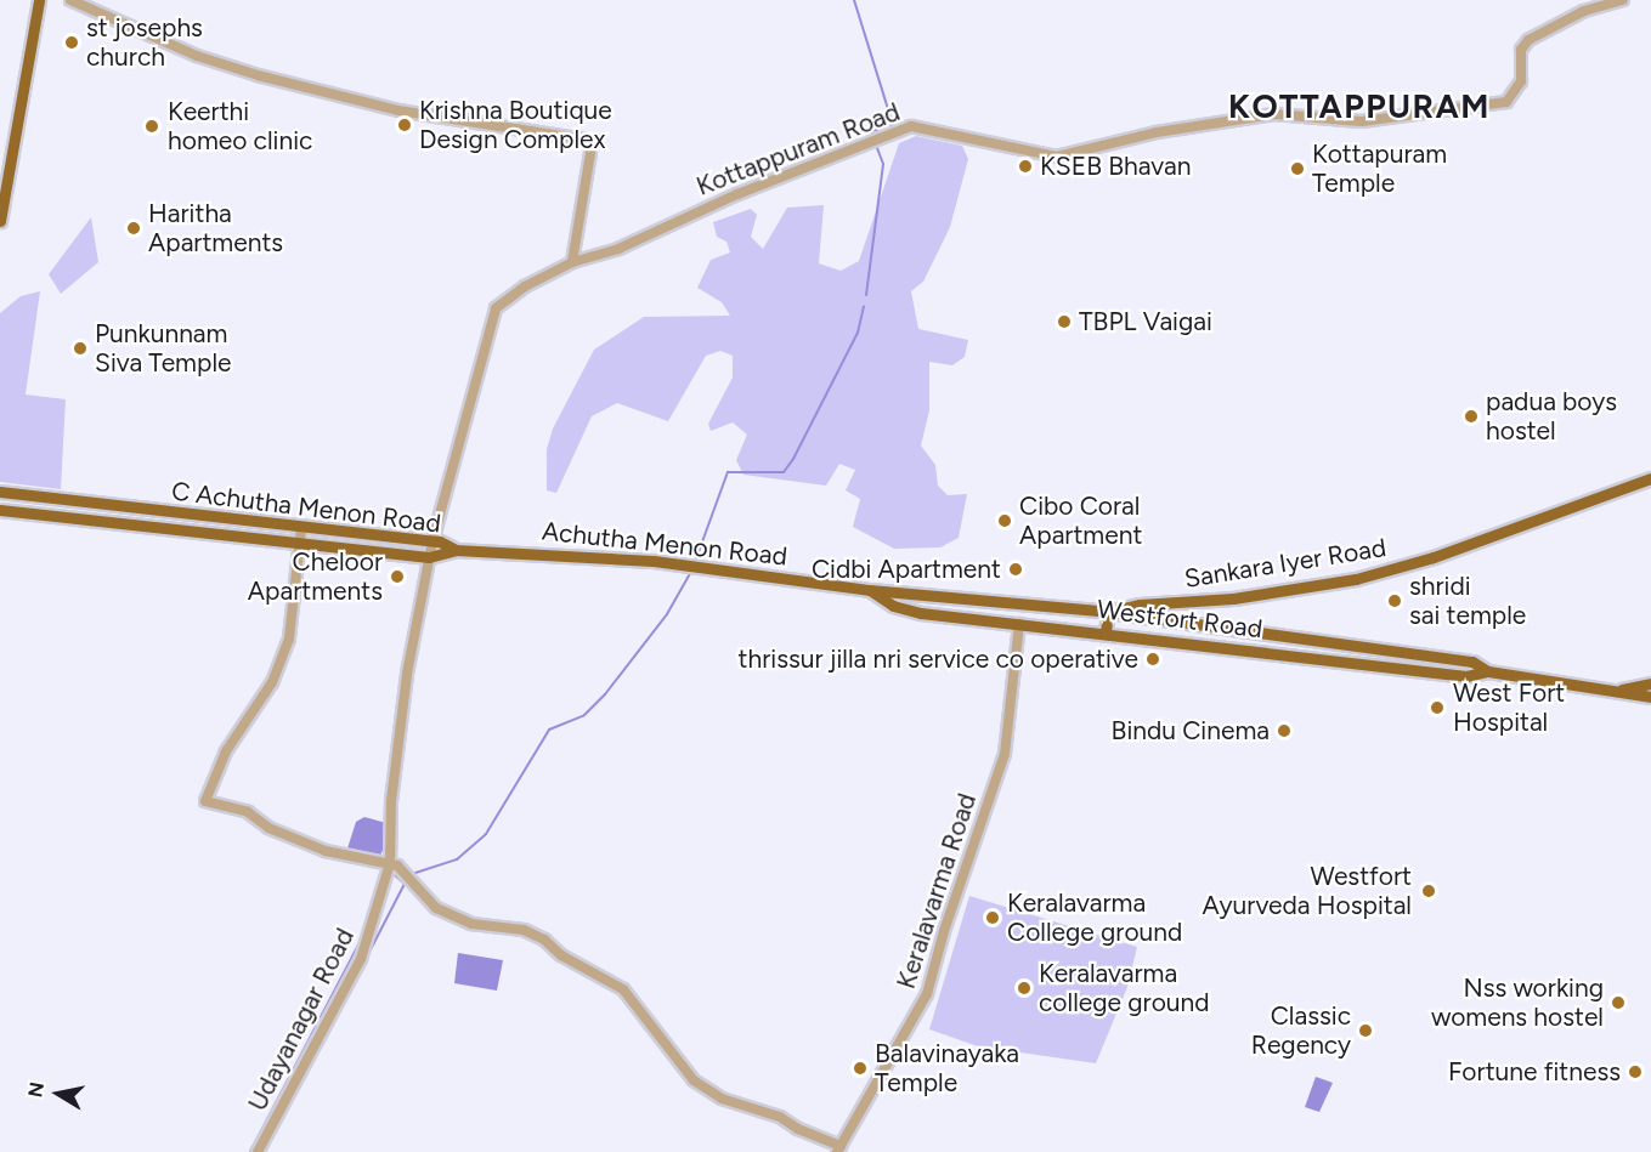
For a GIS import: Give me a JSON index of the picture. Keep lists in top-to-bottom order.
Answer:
{
  "streets": {
    "main road": [
      "C Achutha Menon Road",
      "Achutha Menon Road",
      "Sankara Iyer Road",
      "Westfort Road"
    ],
    "street": ["Kottappuram Road", "Keralavarma Road", "Udayanagar Road"]
  },
  "crossings": [
    ["Kottappuram Road", "C Achutha Menon Road"],
    ["Kottappuram Road", "Udayanagar Road"],
    ["C Achutha Menon Road", "Achutha Menon Road"],
    ["C Achutha Menon Road", "Udayanagar Road"],
    ["Achutha Menon Road", "Sankara Iyer Road"],
    ["Achutha Menon Road", "Westfort Road"],
    ["Sankara Iyer Road", "Westfort Road"],
    ["Westfort Road", "Keralavarma Road"]
  ],
  "districts": ["KOTTAPPURAM"],
  "places": [
    "st josephs church",
    "Krishna Boutique Design Complex",
    "Keerthi homeo clinic",
    "KSEB Bhavan",
    "Kottapuram Temple",
    "Haritha Apartments",
    "TBPL Vaigai",
    "Punkunnam Siva Temple",
    "padua boys hostel",
    "Cibo Coral Apartment",
    "Cidbi Apartment",
    "Cheloor Apartments",
    "shridi sai temple",
    "thrissur jilla nri service co operative",
    "West Fort Hospital",
    "Bindu Cinema",
    "Westfort Ayurveda Hospital",
    "Keralavarma College ground",
    "Keralavarma college ground",
    "Nss working womens hostel",
    "Classic Regency",
    "Balavinayaka Temple",
    "Fortune fitness"
  ],
  "north": "left"
}
